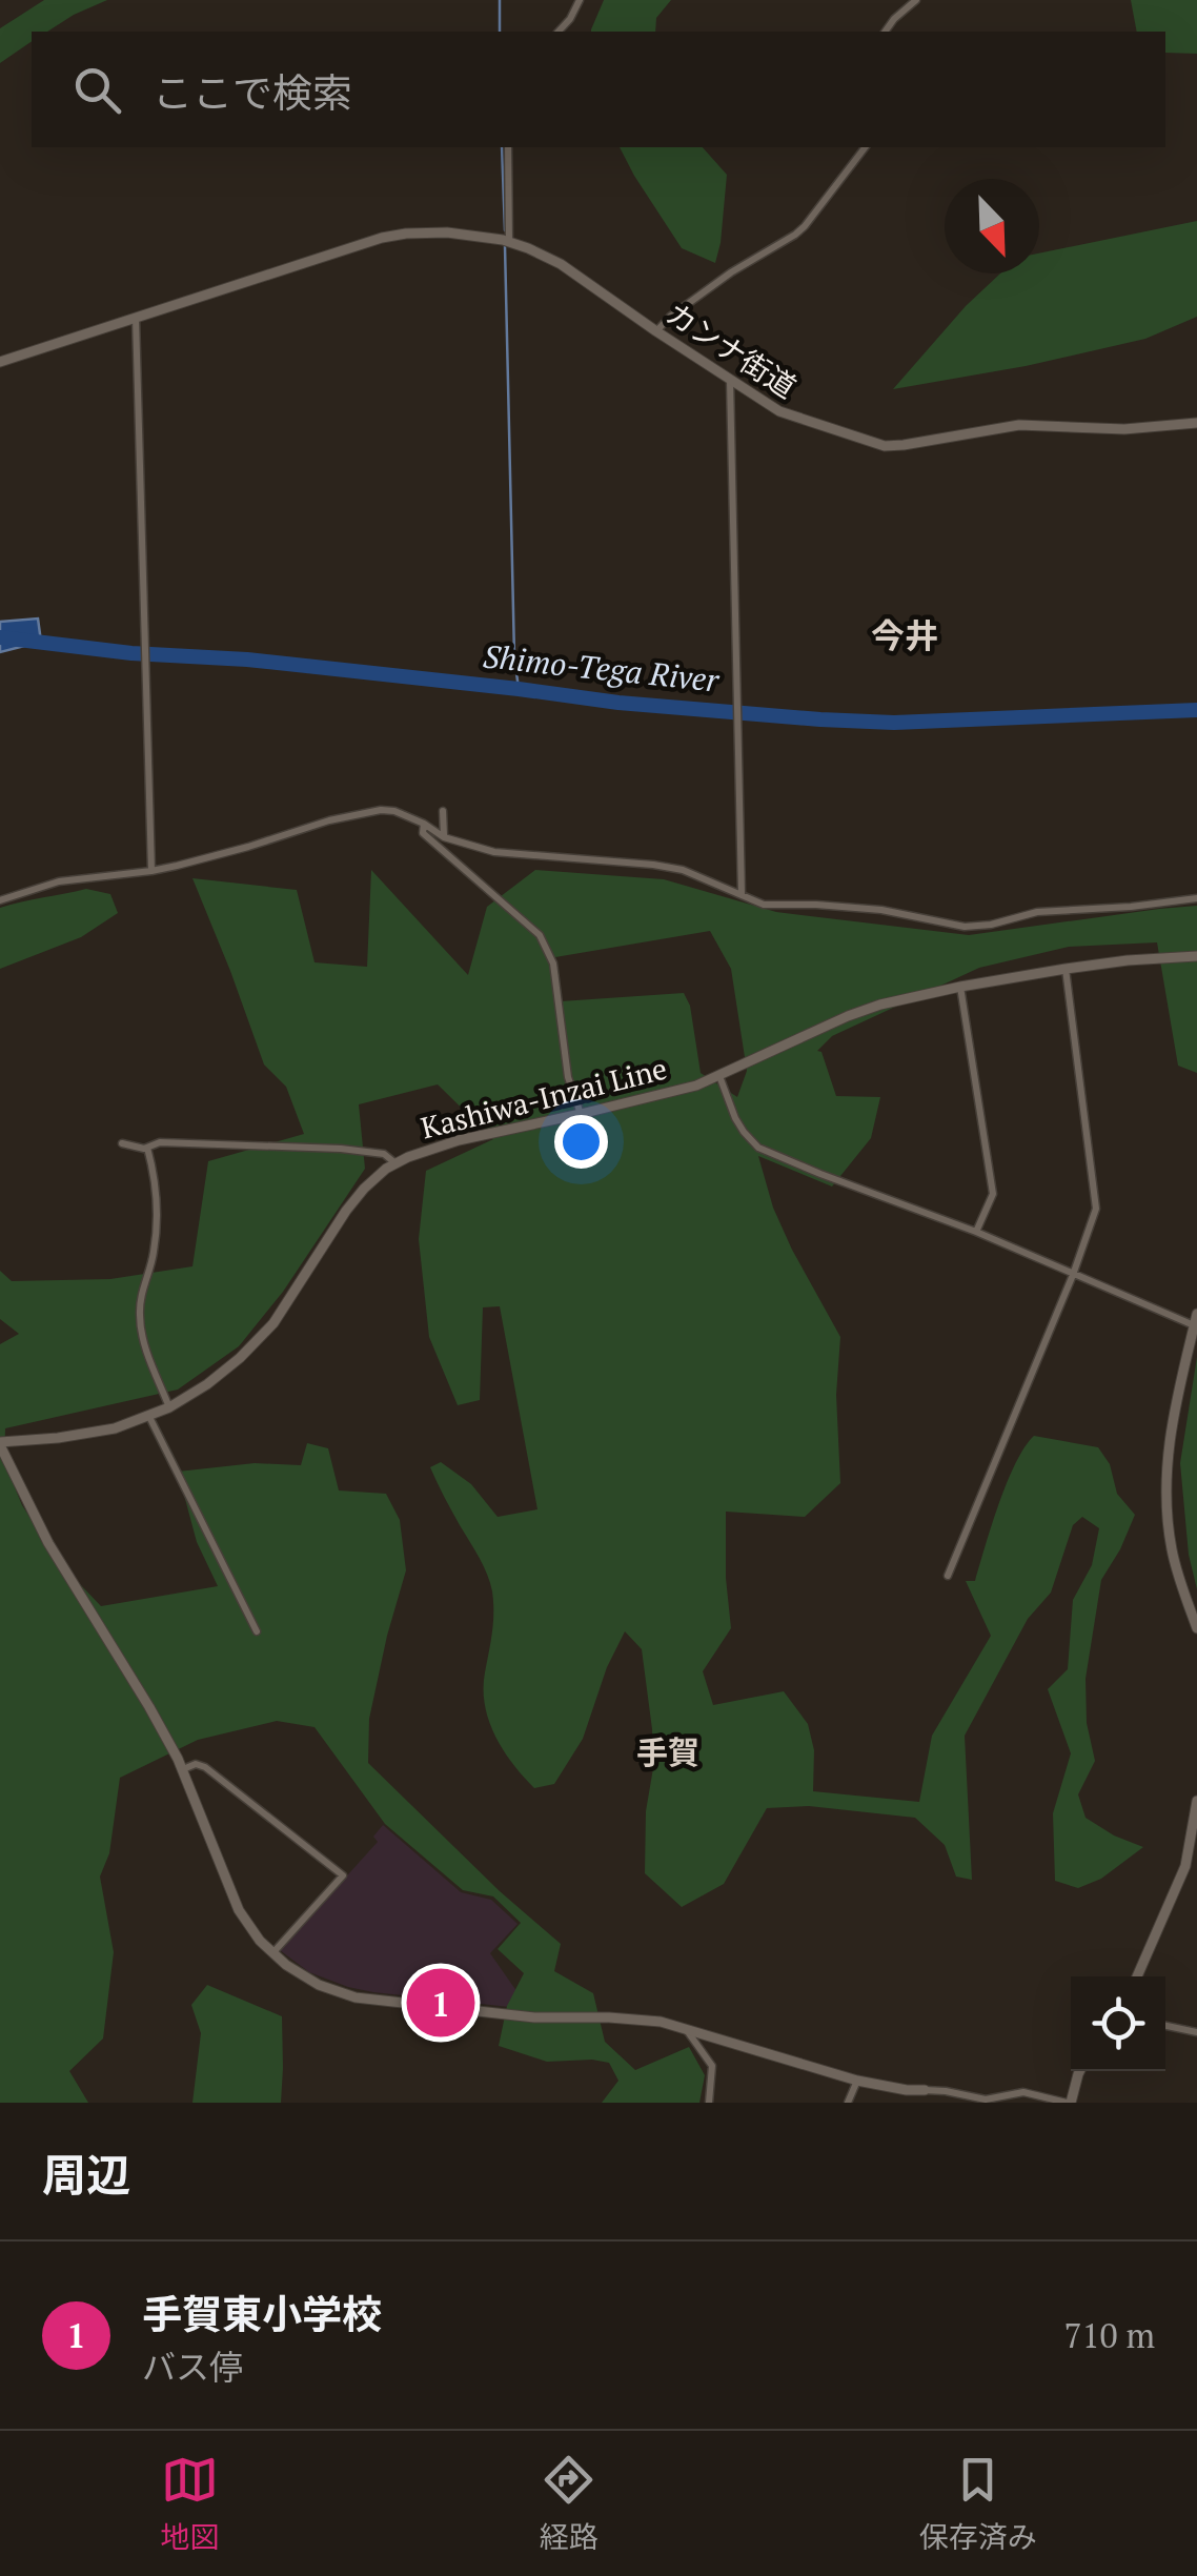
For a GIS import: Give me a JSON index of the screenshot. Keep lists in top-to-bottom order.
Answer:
{
  "streets": {
    "street": ["カンナ街道", "Kashiwa-Inzai Line"]
  },
  "districts": ["今井", "手賀"],
  "water": ["Shimo-Tega River"],
  "north": "bottom right",
  "page": {
    "search": "ここで検索",
    "pins": "1",
    "heading": "周辺",
    "list": [
      {
        "mark": "1",
        "name": "手賀東小学校",
        "note": "バス停",
        "value": "710 m"
      }
    ],
    "nav": ["地図", "経路", "保存済み"]
  }
}
